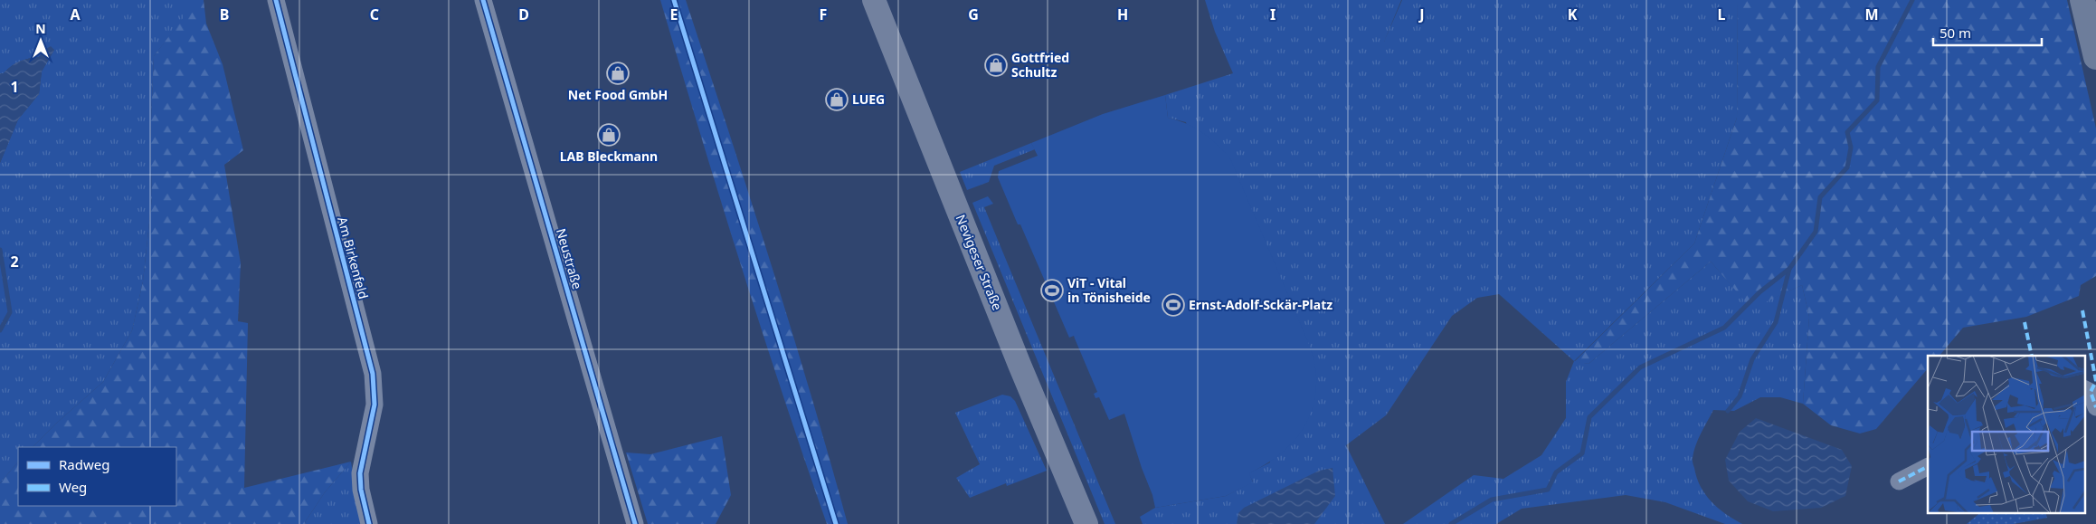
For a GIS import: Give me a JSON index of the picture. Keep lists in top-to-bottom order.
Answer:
{
  "streets": {
    "main road": ["Nevigeser Straße"],
    "street": ["Am Birkenfeld", "Neustraße"]
  },
  "places": {
    "shop": [
      "Gottfried Schultz",
      "Net Food GmbH",
      "LUEG",
      "LAB Bleckmann"
    ],
    "sports": ["ViT - Vital in Tönisheide", "Ernst-Adolf-Sckär-Platz"]
  },
  "legend": ["Radweg", "Weg"],
  "scale_bar": "50 m",
  "north": "top",
  "grid": {
    "columns": [
      "A",
      "B",
      "C",
      "D",
      "E",
      "F",
      "G",
      "H",
      "I",
      "J",
      "K",
      "L",
      "M"
    ],
    "rows": ["1", "2"]
  }
}
